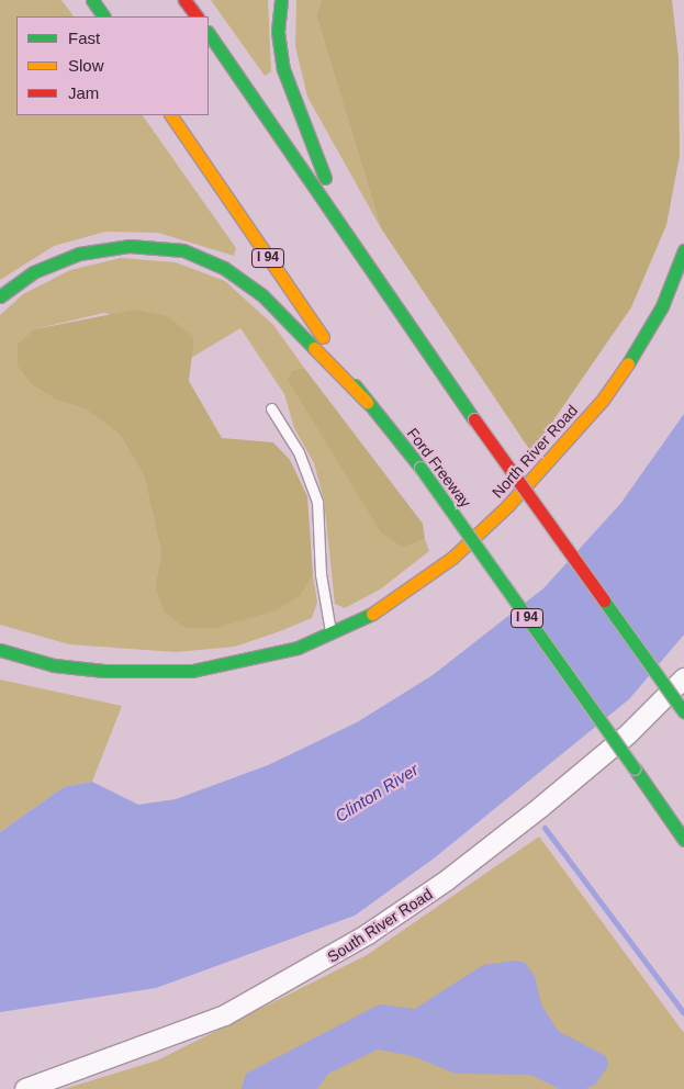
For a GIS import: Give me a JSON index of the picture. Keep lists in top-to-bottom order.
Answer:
{
  "streets": {
    "main road": ["I 94", "North River Road", "Ford Freeway"],
    "street": ["South River Road"]
  },
  "water": ["Clinton River"],
  "legend": ["Fast", "Slow", "Jam"]
}
